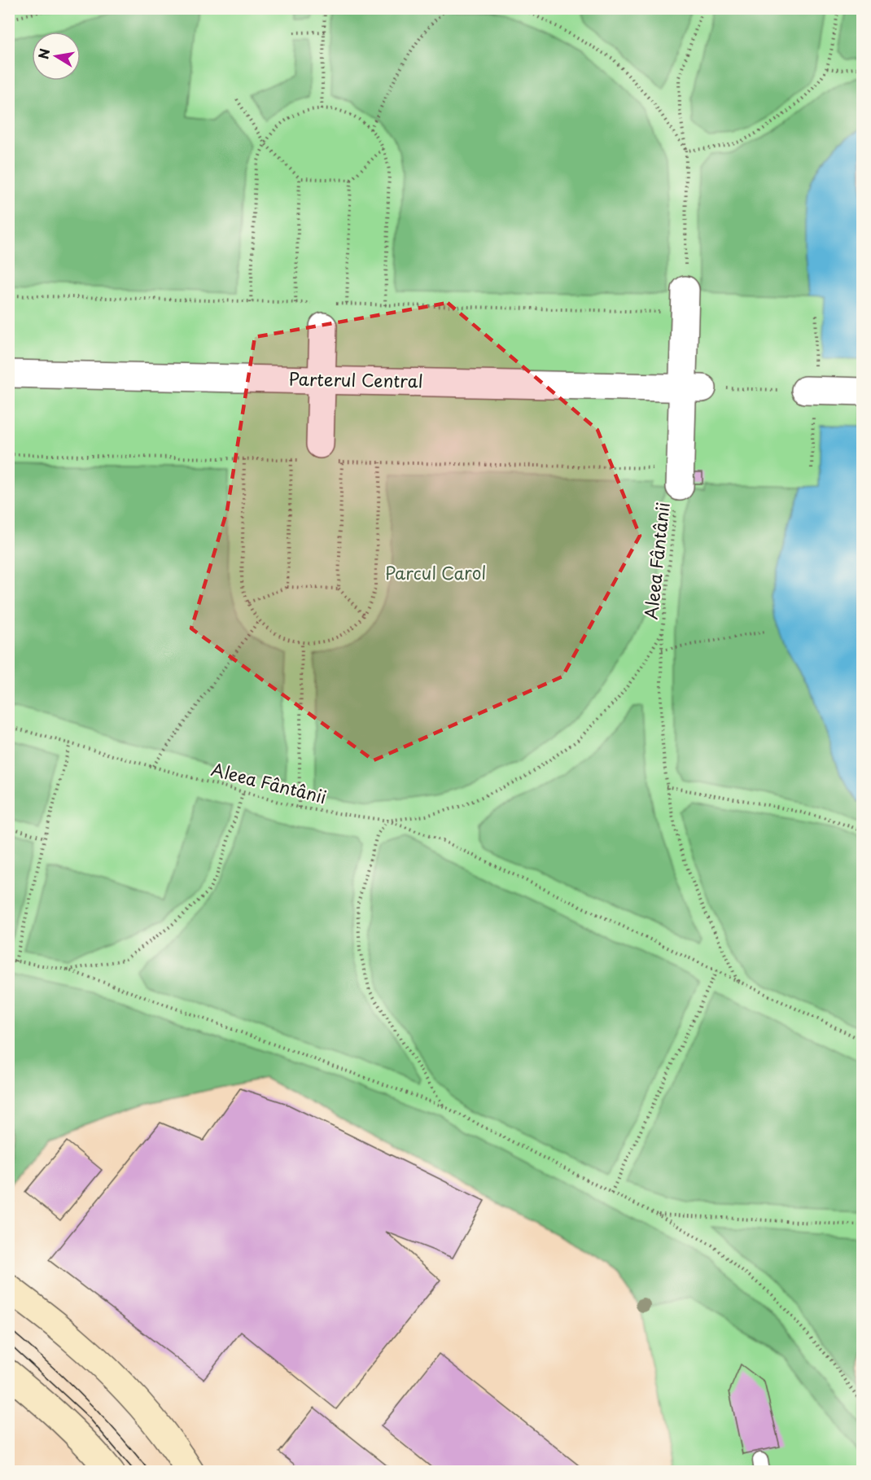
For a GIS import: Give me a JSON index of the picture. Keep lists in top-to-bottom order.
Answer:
{
  "streets": {
    "street": ["Parterul Central"],
    "path": ["Aleea Fântânii"]
  },
  "parks": ["Parcul Carol"],
  "north": "left"
}
